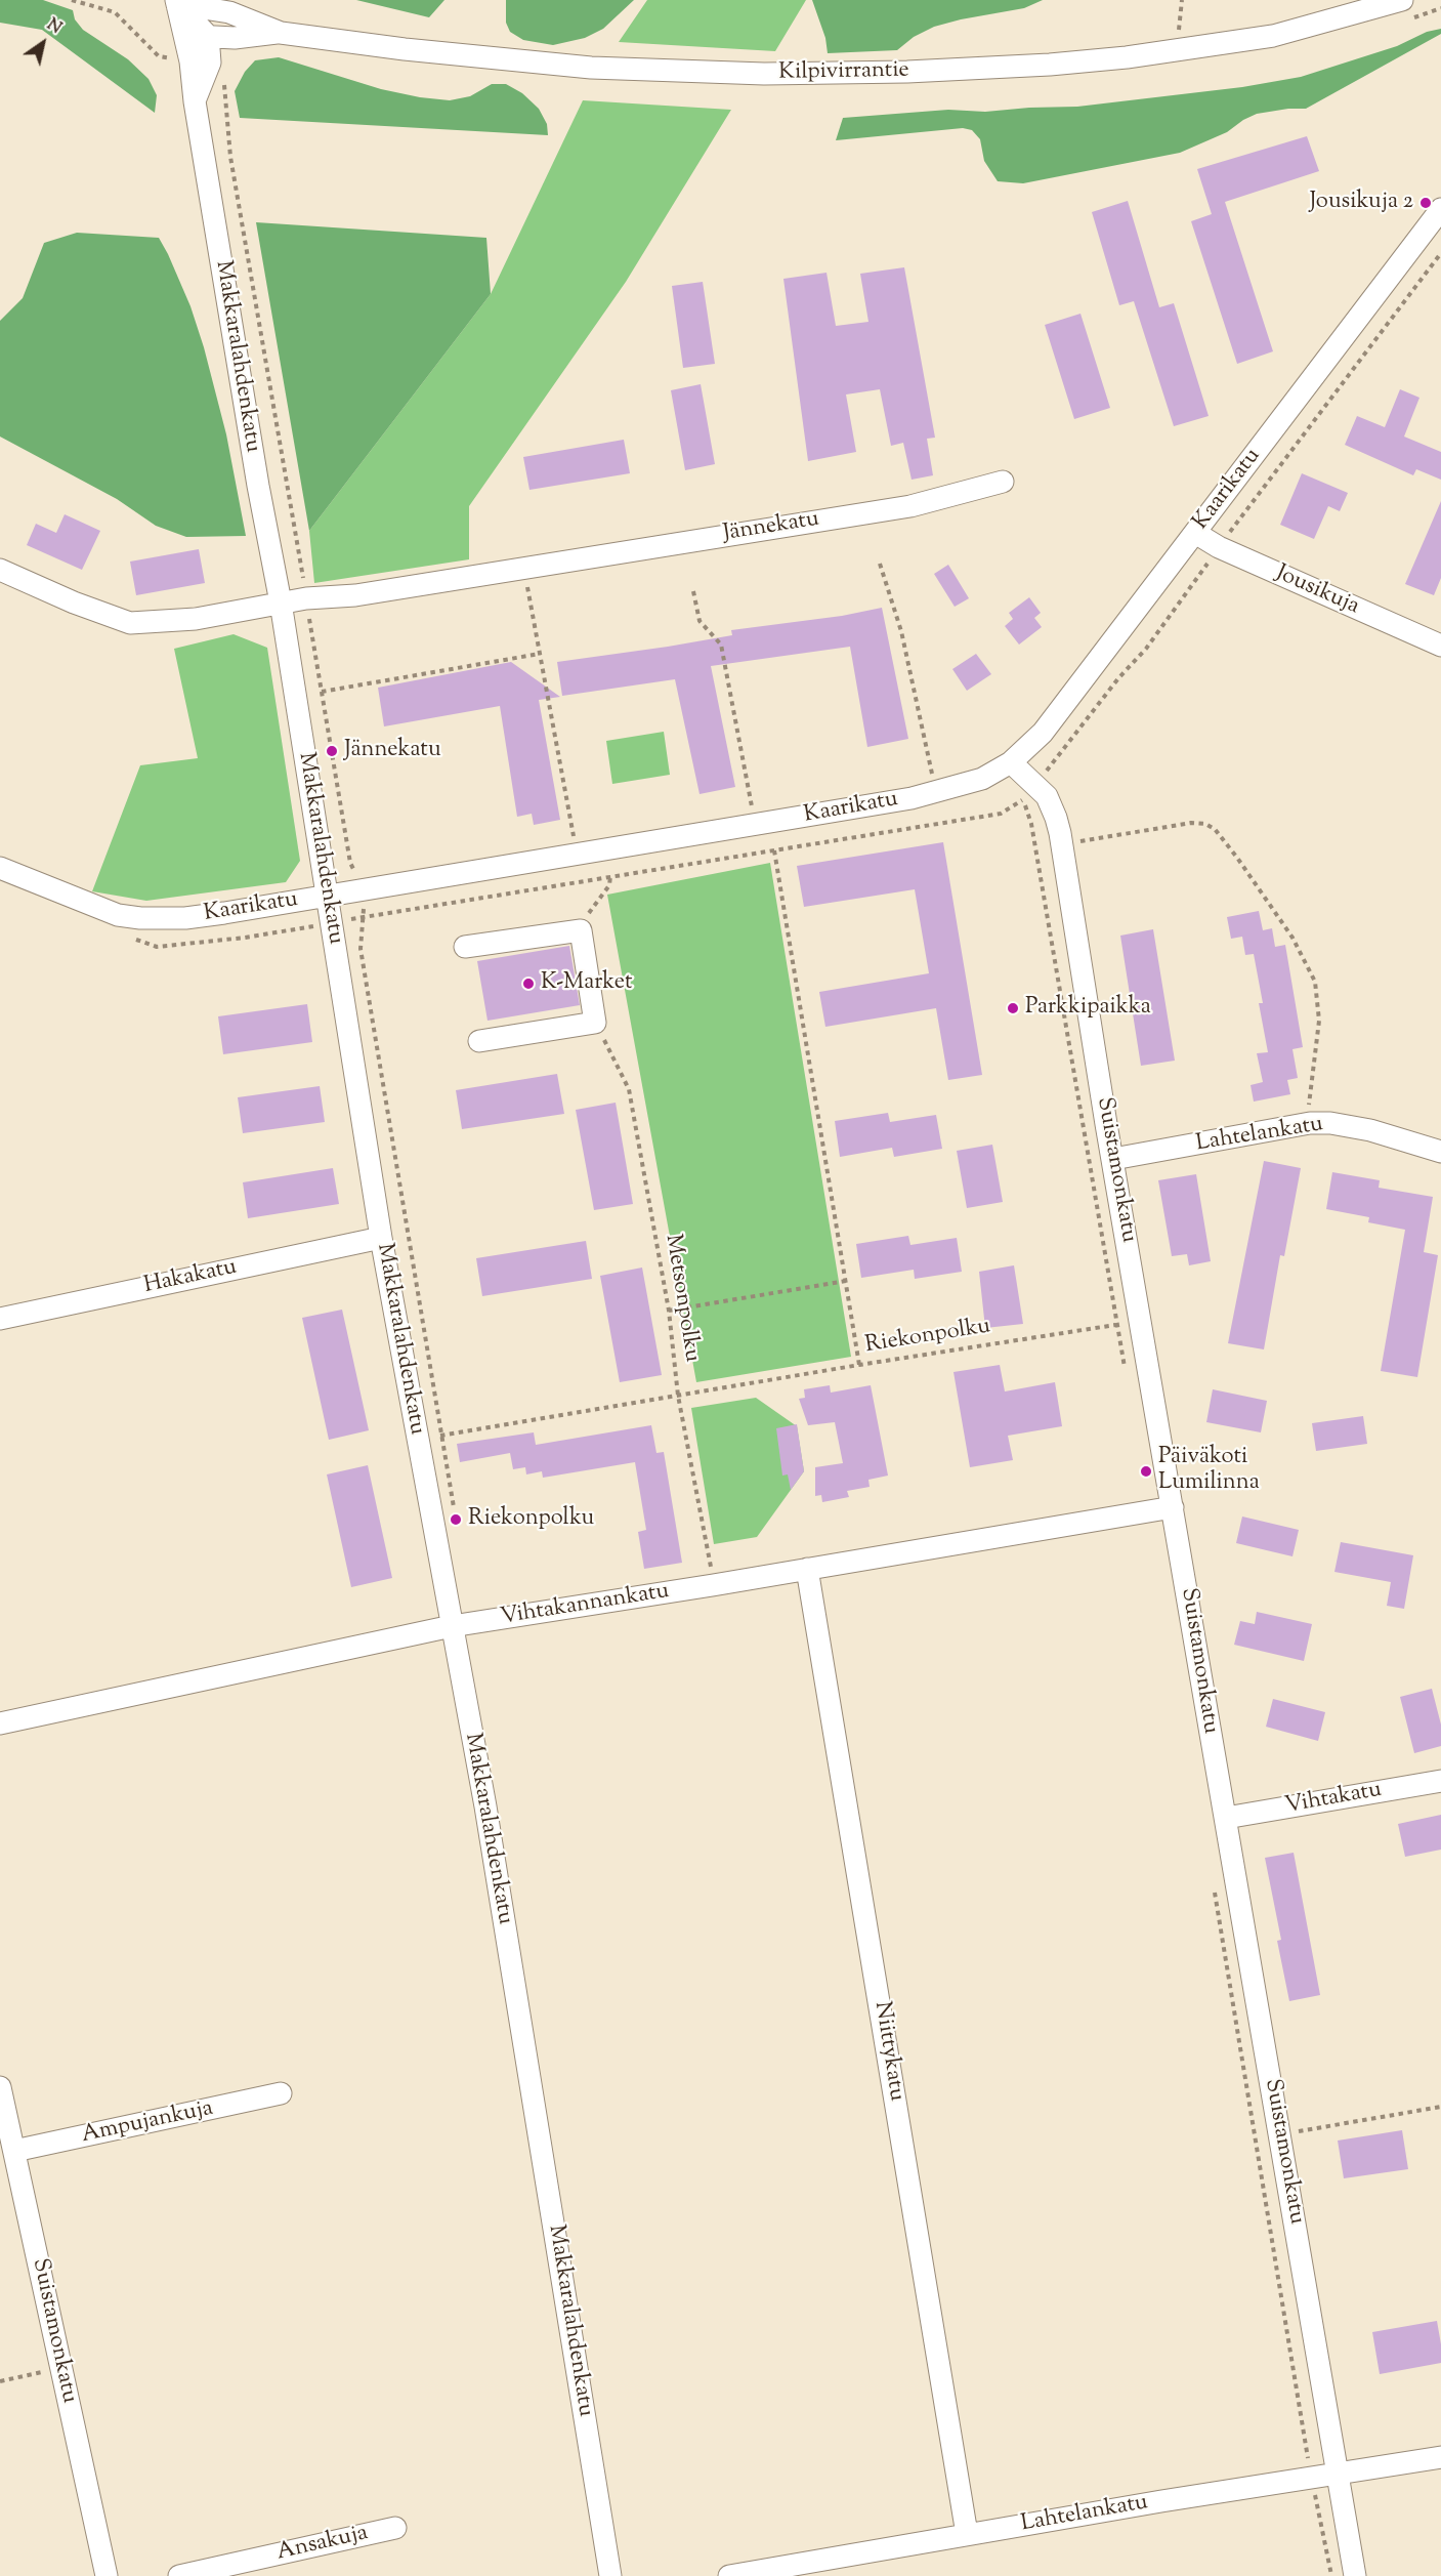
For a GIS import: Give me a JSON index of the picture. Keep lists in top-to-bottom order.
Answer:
{
  "streets": {
    "street": [
      "Kilpivirrantie",
      "Makkaralahdenkatu",
      "Kaarikatu",
      "Jännekatu",
      "Jousikuja",
      "Lahtelankatu",
      "Suistamonkatu",
      "Hakakatu",
      "Vihtakannankatu",
      "Vihtakatu",
      "Niittykatu",
      "Ampujankuja",
      "Ansakuja"
    ],
    "path": ["Metsonpolku", "Riekonpolku"]
  },
  "crossings": [
    ["Kilpivirrantie", "Makkaralahdenkatu"],
    ["Makkaralahdenkatu", "Kaarikatu"],
    ["Makkaralahdenkatu", "Jännekatu"],
    ["Makkaralahdenkatu", "Hakakatu"],
    ["Makkaralahdenkatu", "Riekonpolku"],
    ["Makkaralahdenkatu", "Vihtakannankatu"],
    ["Kaarikatu", "Jousikuja"],
    ["Kaarikatu", "Suistamonkatu"],
    ["Lahtelankatu", "Suistamonkatu"],
    ["Lahtelankatu", "Niittykatu"],
    ["Suistamonkatu", "Vihtakannankatu"],
    ["Suistamonkatu", "Vihtakatu"],
    ["Suistamonkatu", "Ampujankuja"],
    ["Metsonpolku", "Riekonpolku"],
    ["Metsonpolku", "Vihtakannankatu"],
    ["Vihtakannankatu", "Niittykatu"]
  ],
  "places": [
    "Jousikuja 2",
    "Jännekatu",
    "K-Market",
    "Parkkipaikka",
    "Päiväkoti Lumilinna",
    "Riekonpolku"
  ],
  "north": "top right"
}
